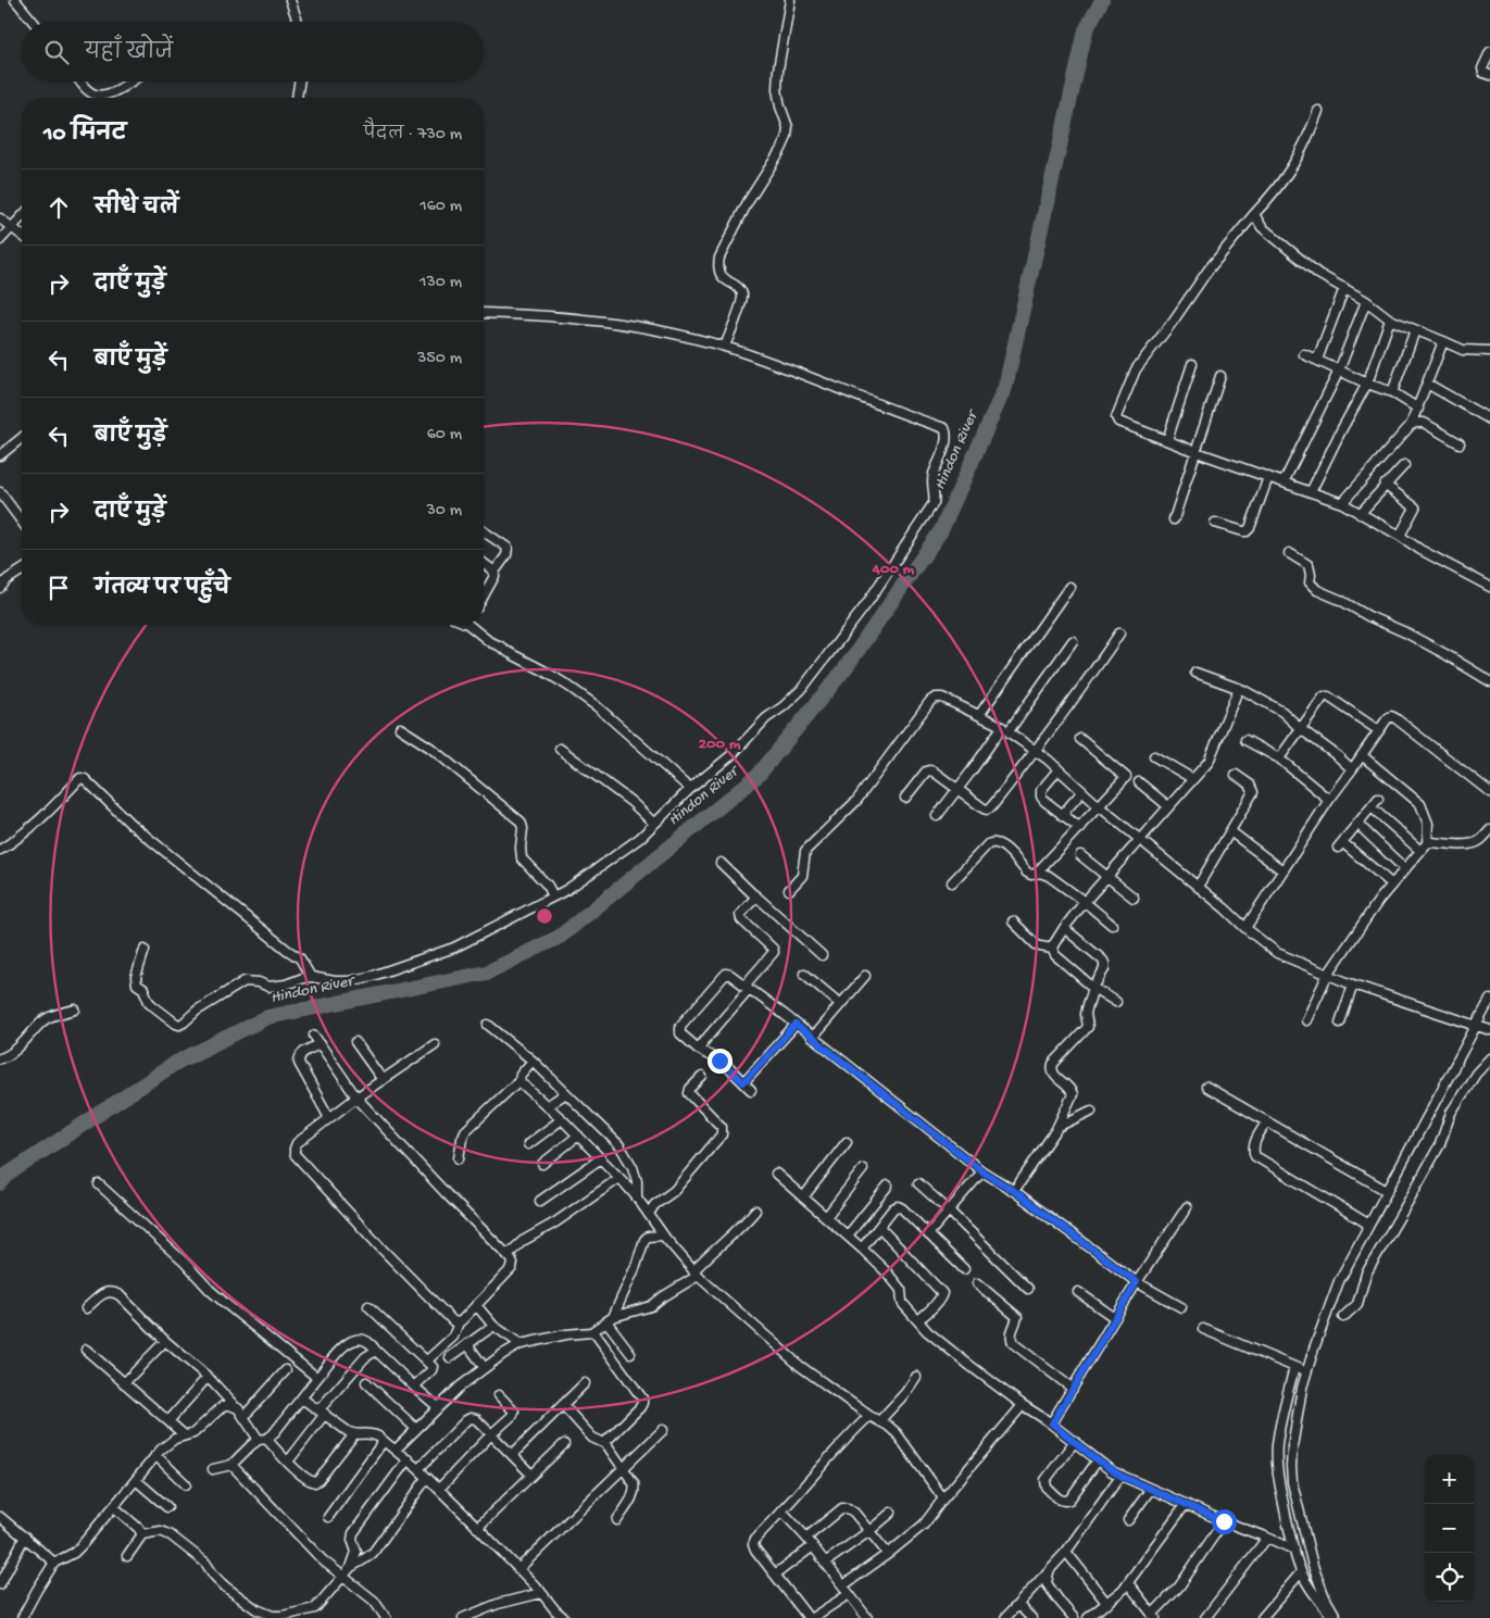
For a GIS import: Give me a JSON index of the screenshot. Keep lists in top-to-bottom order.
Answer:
{
  "water": ["Hindon River"],
  "page": {
    "search": "यहाँ खोजें",
    "heading": ["10 मिनट", "पैदल · 730 m"],
    "list": [
      ["सीधे चलें", "160 m"],
      ["दाएँ मुड़ें", "130 m"],
      ["बाएँ मुड़ें", "350 m"],
      ["बाएँ मुड़ें", "60 m"],
      ["दाएँ मुड़ें", "30 m"],
      "गंतव्य पर पहुँचे"
    ],
    "map_buttons": ["+", "−"]
  },
  "rings": ["400 m", "200 m"]
}
